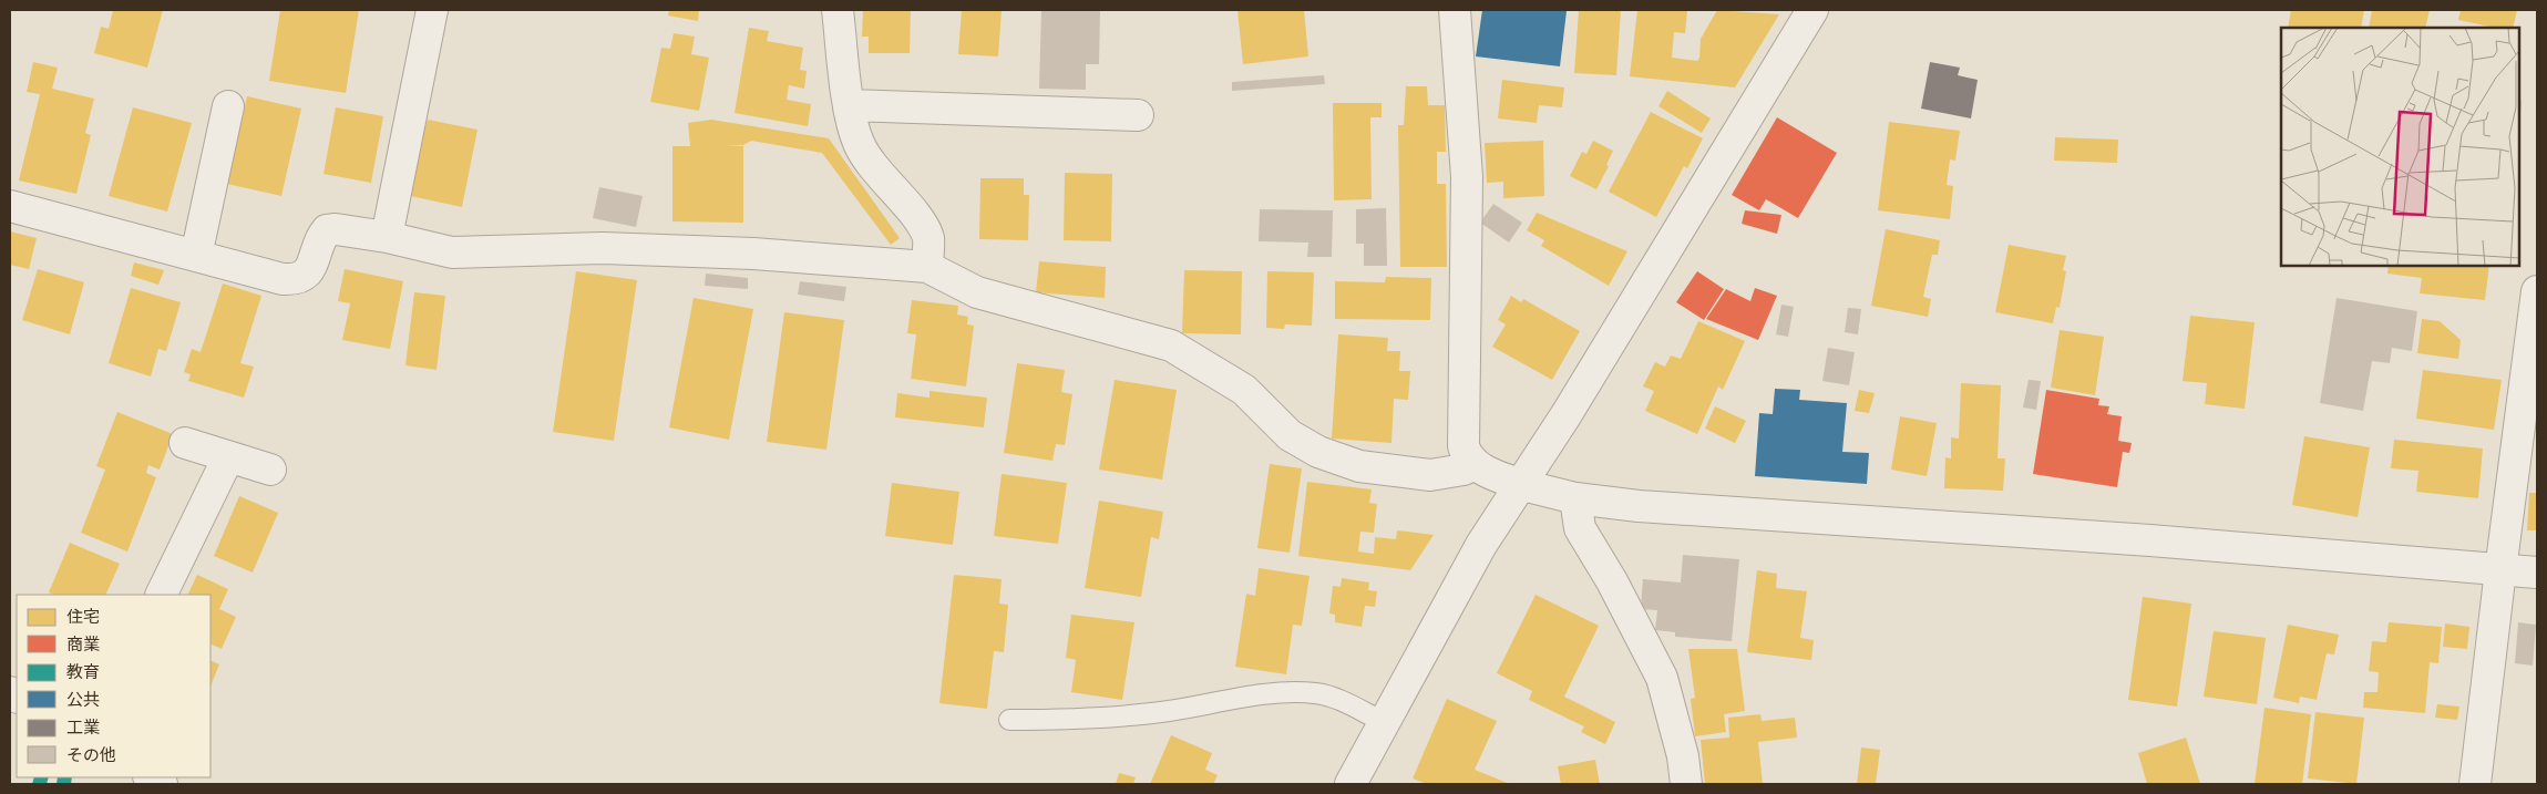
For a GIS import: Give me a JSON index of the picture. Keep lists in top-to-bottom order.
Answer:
{
  "legend": [
    "住宅",
    "商業",
    "教育",
    "公共",
    "工業",
    "その他"
  ]
}
